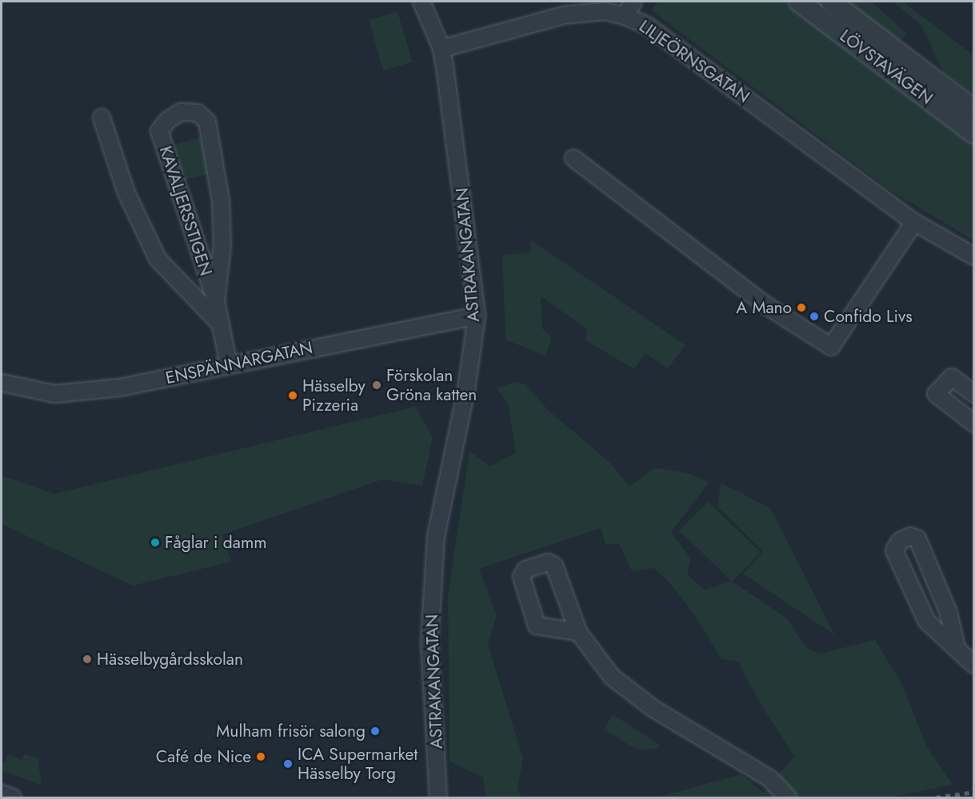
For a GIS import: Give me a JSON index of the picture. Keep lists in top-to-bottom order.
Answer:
{
  "streets": {
    "street": [
      "LILJEÖRNSGATAN",
      "LÖVSTAVÄGEN",
      "KAVALJERSSTIGEN",
      "ASTRAKANGATAN",
      "ENSPÄNNARGATAN"
    ]
  },
  "crossings": [
    ["LILJEÖRNSGATAN", "ASTRAKANGATAN"],
    ["KAVALJERSSTIGEN", "ENSPÄNNARGATAN"],
    ["ASTRAKANGATAN", "ENSPÄNNARGATAN"]
  ],
  "places": [
    "A Mano",
    "Confido Livs",
    "Förskolan Gröna katten",
    "Hässelby Pizzeria",
    "Fåglar i damm",
    "Hässelbygårdsskolan",
    "Mulham frisör salong",
    "Café de Nice",
    "ICA Supermarket Hässelby Torg"
  ]
}
